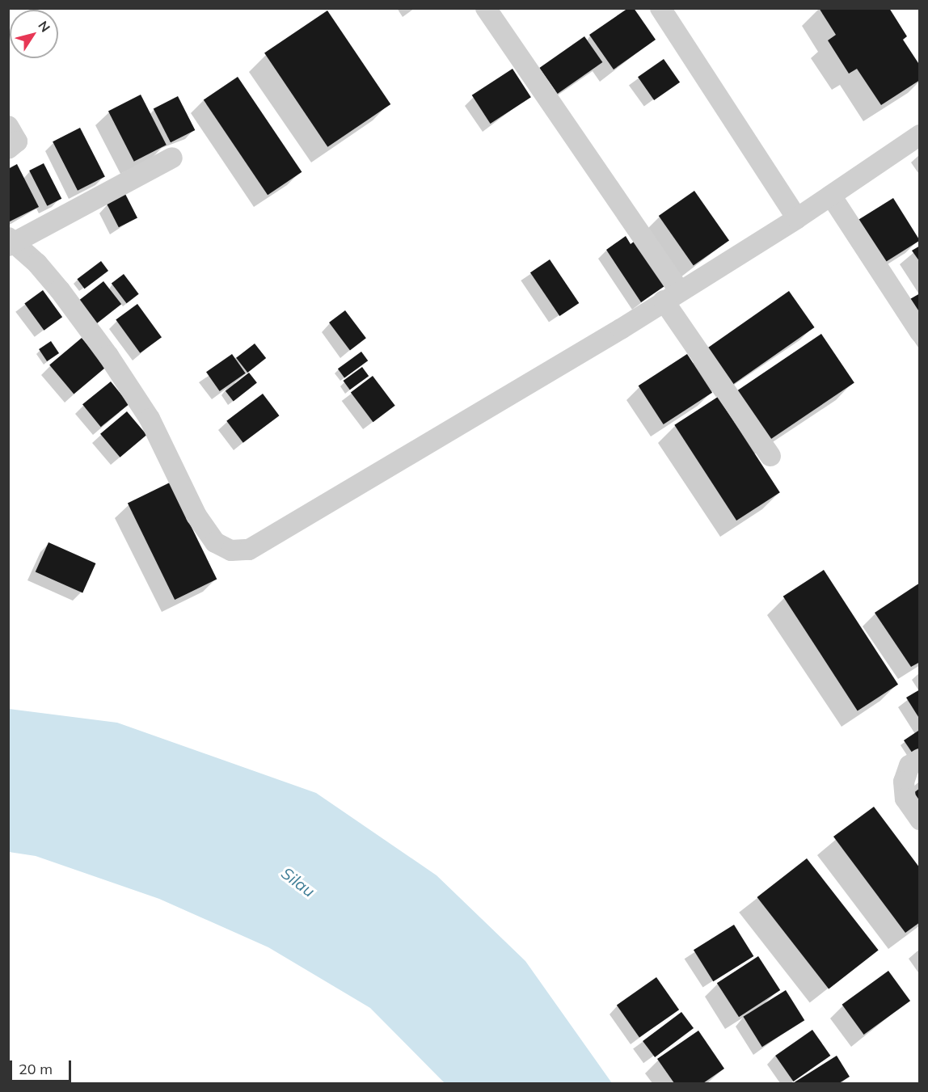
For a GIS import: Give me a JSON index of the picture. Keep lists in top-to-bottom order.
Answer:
{
  "water": ["Silau"],
  "scale_bar": "20 m",
  "north": "top right"
}
